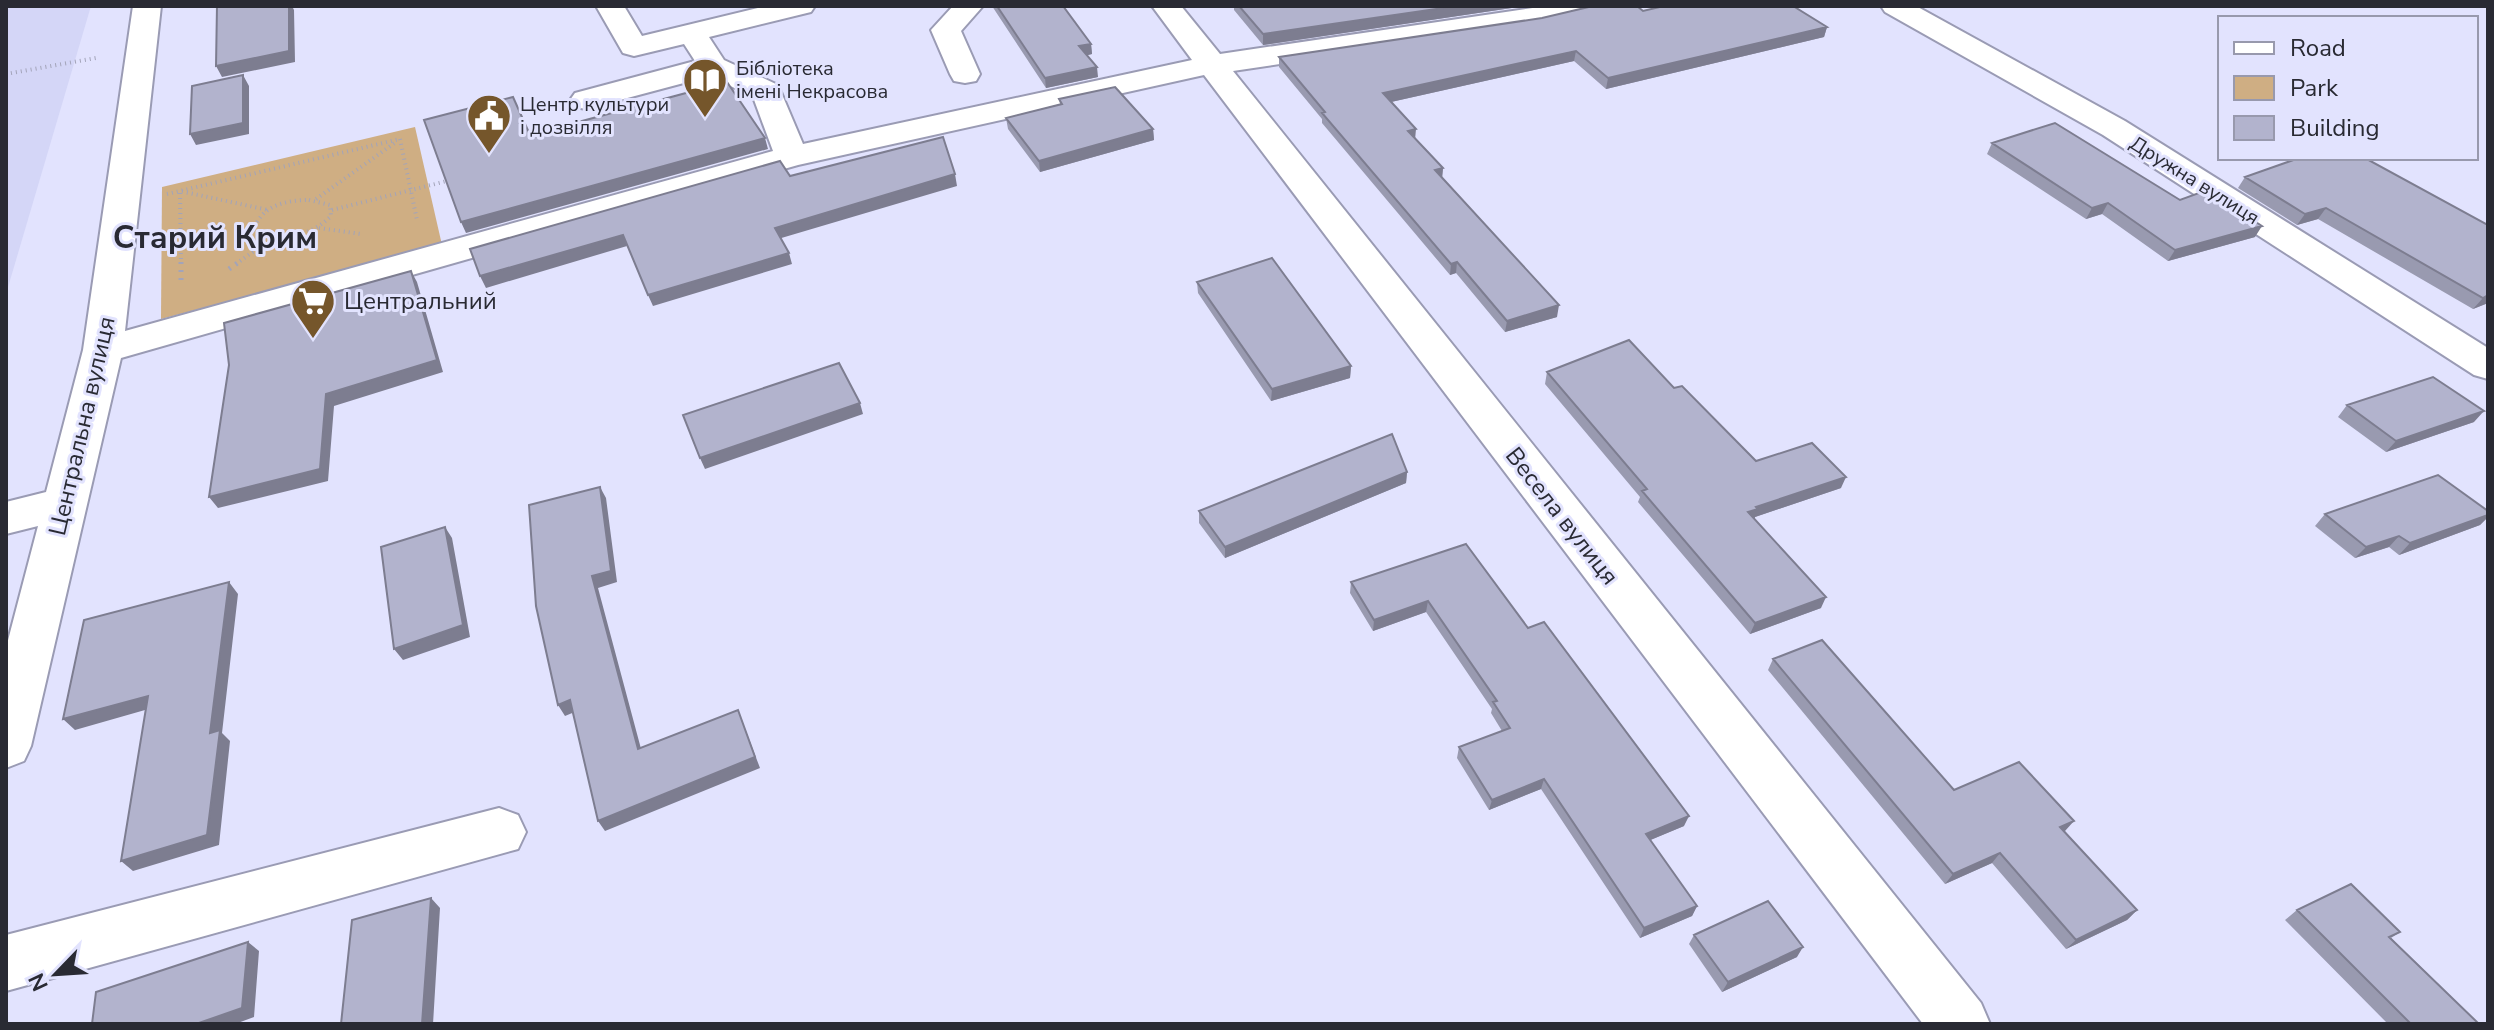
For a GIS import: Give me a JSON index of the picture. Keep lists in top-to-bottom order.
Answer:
{
  "streets": {
    "street": ["Дружна вулиця", "Центральна вулиця", "Весела вулиця"]
  },
  "districts": ["Старий Крим"],
  "places": {
    "library": ["Бібліотека імені Некрасова"],
    "public building": ["Центр культури і дозвілля"],
    "supermarket": ["Центральний"]
  },
  "legend": ["Road", "Park", "Building"],
  "north": "bottom left"
}
